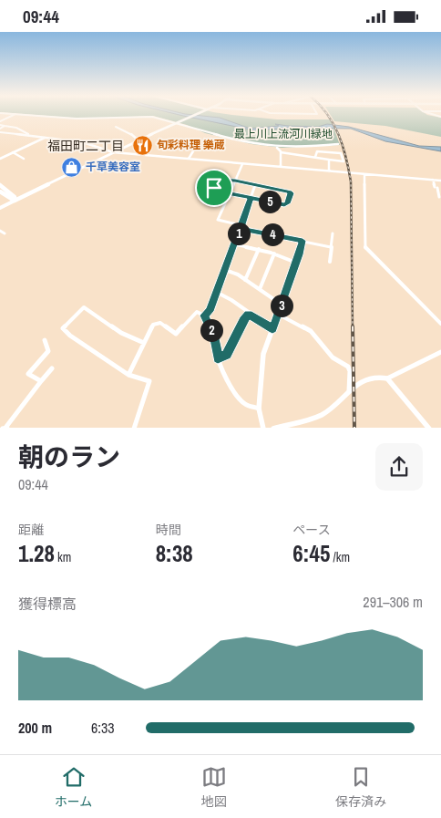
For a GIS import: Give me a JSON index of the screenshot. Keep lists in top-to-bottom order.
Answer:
{
  "districts": ["福田町二丁目"],
  "parks": ["最上川上流河川緑地"],
  "places": {
    "restaurant": ["旬彩料理 樂蔵"],
    "shop": ["千草美容室"]
  },
  "page": {
    "status": "09:44",
    "pins": [
      "5",
      "1",
      "4",
      "3",
      "2"
    ],
    "heading": ["朝のラン", "09:44"],
    "stats": [
      ["距離", "1.28 km"],
      ["時間", "8:38"],
      ["ペース", "6:45 /km"]
    ],
    "chart": ["獲得標高", "291–306 m"],
    "list": [
      {
        "name": "200 m",
        "note": "6:33"
      }
    ],
    "tabs": ["ホーム", "地図", "保存済み"]
  }
}
